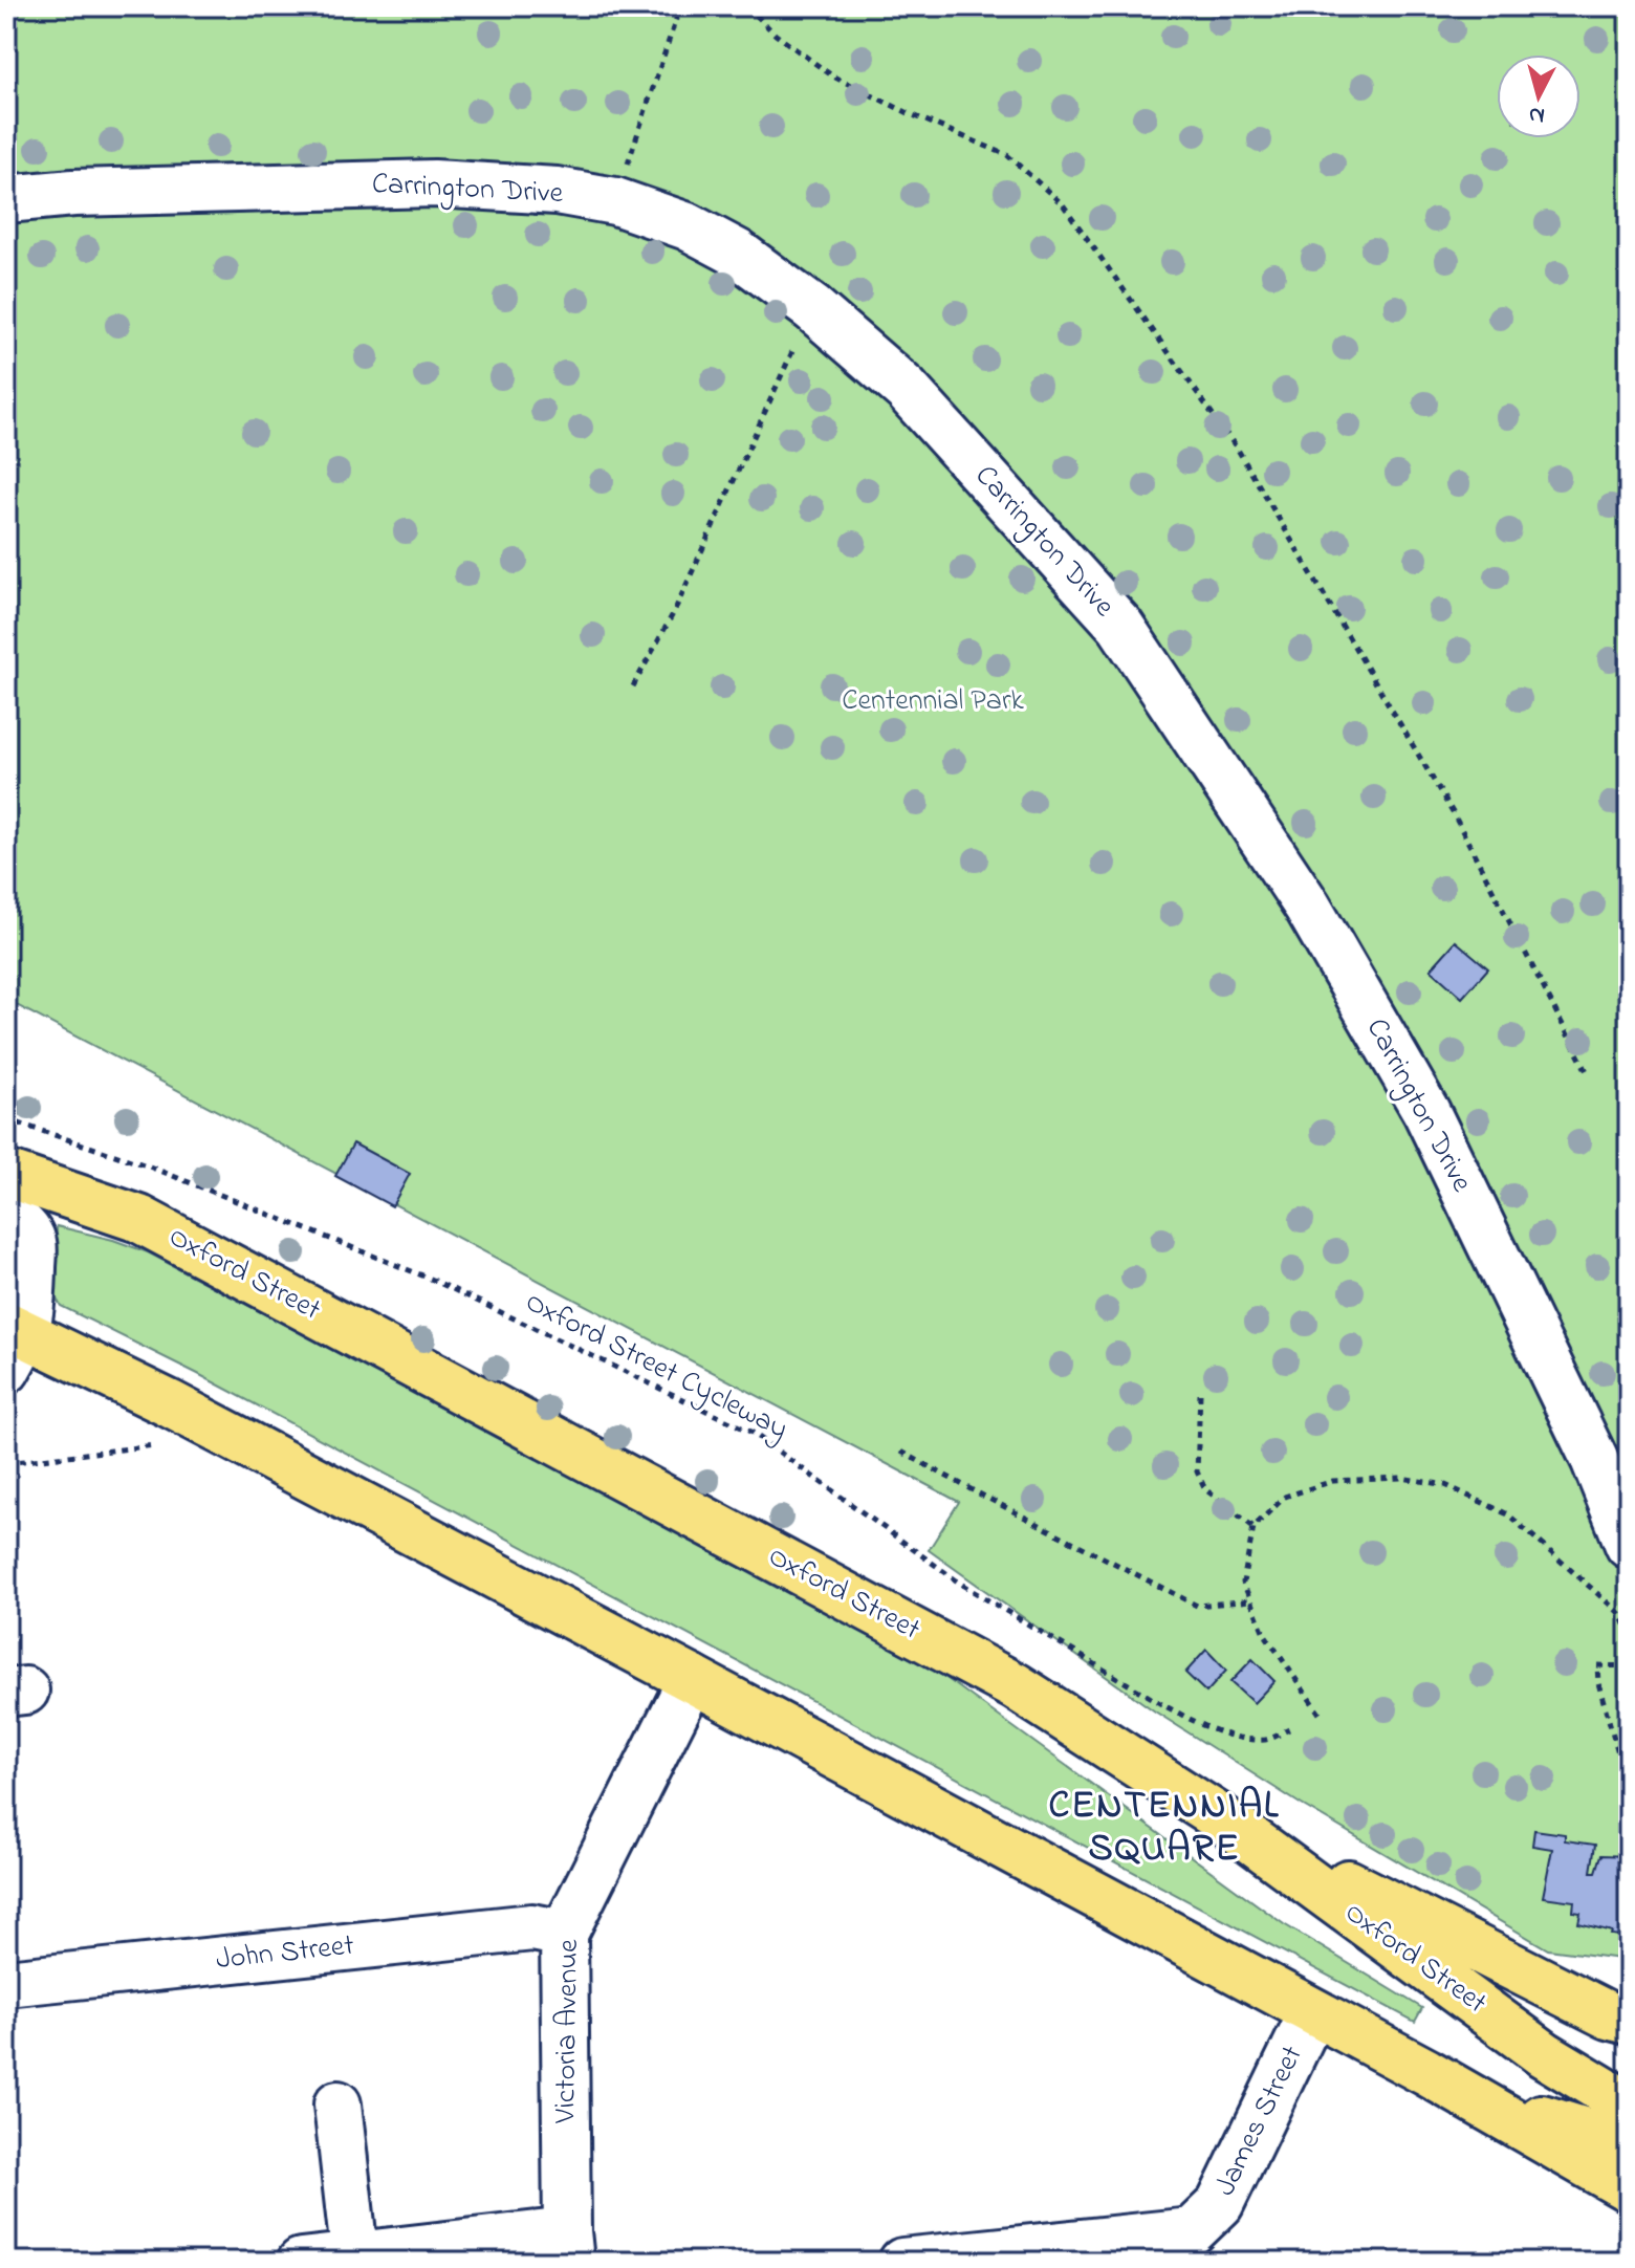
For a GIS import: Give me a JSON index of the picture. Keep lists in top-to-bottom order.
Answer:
{
  "streets": {
    "main road": ["Oxford Street"],
    "street": [
      "Carrington Drive",
      "John Street",
      "Victoria Avenue",
      "James Street"
    ],
    "path": ["Oxford Street Cycleway"]
  },
  "crossings": [
    ["John Street", "Victoria Avenue"]
  ],
  "districts": ["CENTENNIAL SQUARE"],
  "parks": ["Centennial Park"],
  "north": "bottom"
}
